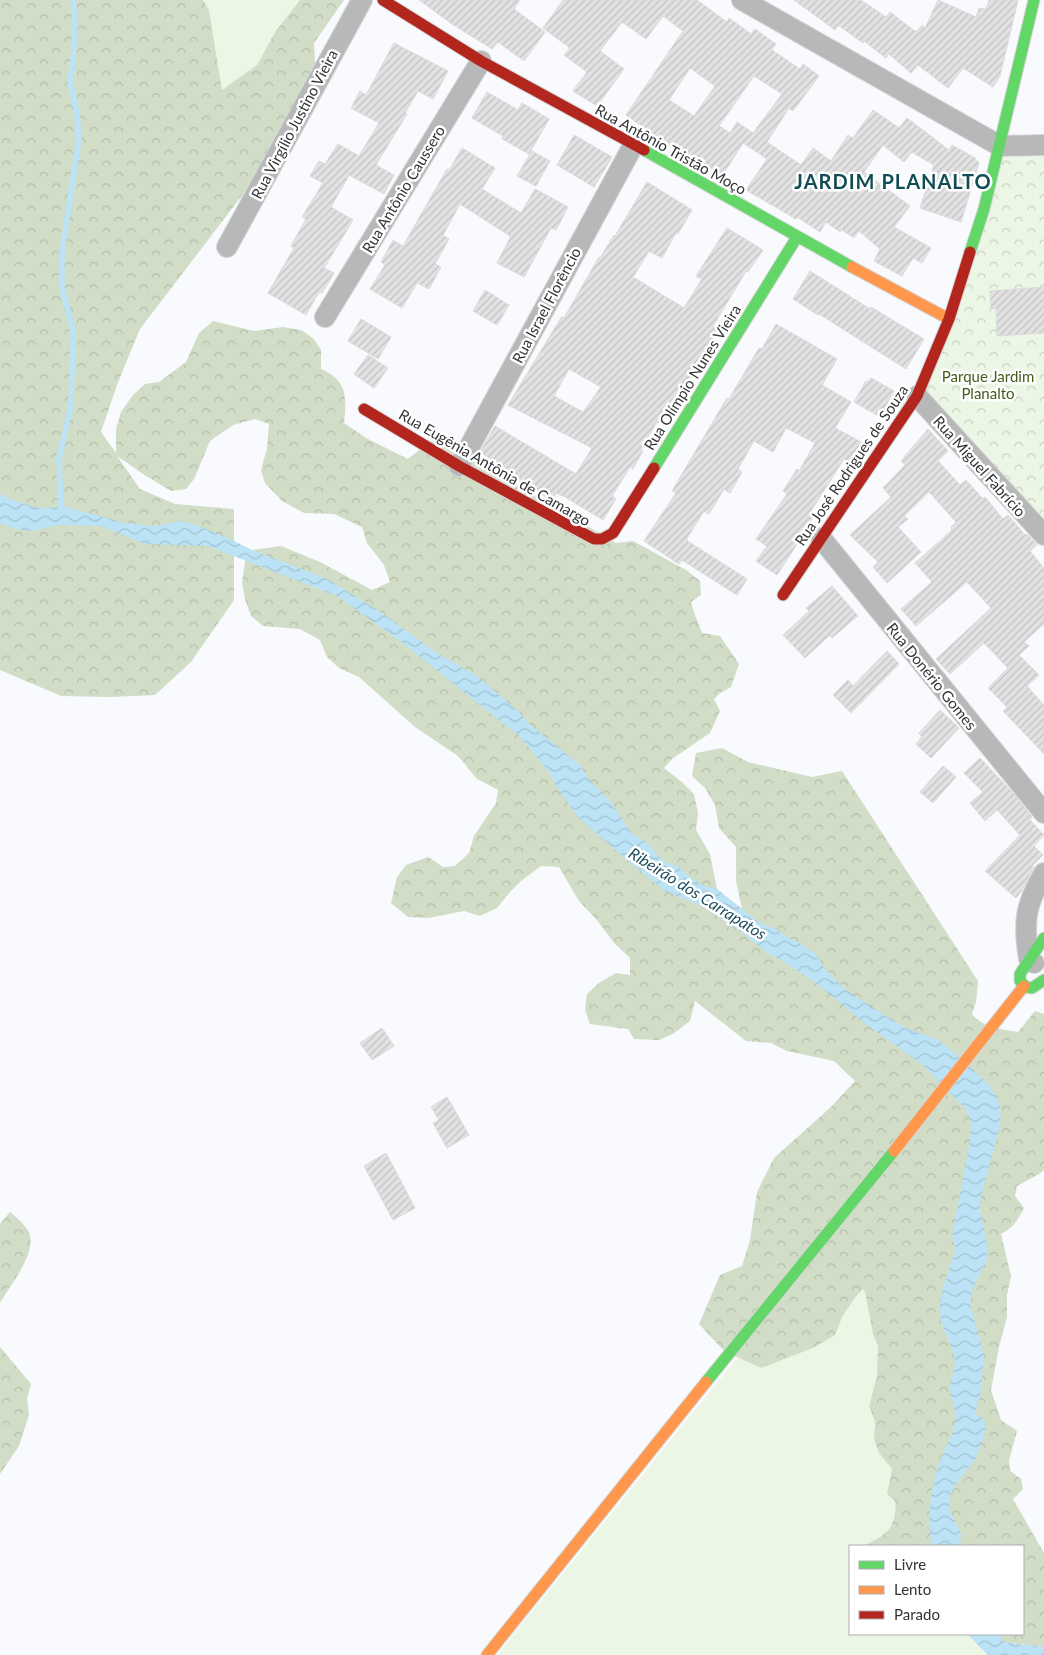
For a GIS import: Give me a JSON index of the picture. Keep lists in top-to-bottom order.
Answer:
{
  "streets": {
    "street": [
      "Rua Virgílio Justino Vieira",
      "Rua Antônio Tristão Moço",
      "Rua Antônio Caussero",
      "Rua Israel Florêncio",
      "Rua Olímpio Nunes Vieira",
      "Rua José Rodrigues de Souza",
      "Rua Miguel Fabrício",
      "Rua Eugênia Antônia de Camargo",
      "Rua Donério Gomes"
    ]
  },
  "crossings": [
    ["Rua Antônio Tristão Moço", "Rua Antônio Caussero"],
    ["Rua Antônio Tristão Moço", "Rua Israel Florêncio"],
    ["Rua Antônio Tristão Moço", "Rua Olímpio Nunes Vieira"],
    ["Rua Antônio Tristão Moço", "Rua José Rodrigues de Souza"],
    ["Rua Israel Florêncio", "Rua Eugênia Antônia de Camargo"],
    ["Rua Olímpio Nunes Vieira", "Rua Eugênia Antônia de Camargo"],
    ["Rua José Rodrigues de Souza", "Rua Miguel Fabrício"],
    ["Rua José Rodrigues de Souza", "Rua Donério Gomes"]
  ],
  "districts": ["JARDIM PLANALTO"],
  "water": ["Ribeirão dos Carrapatos"],
  "parks": ["Parque Jardim Planalto"],
  "legend": ["Livre", "Lento", "Parado"]
}
